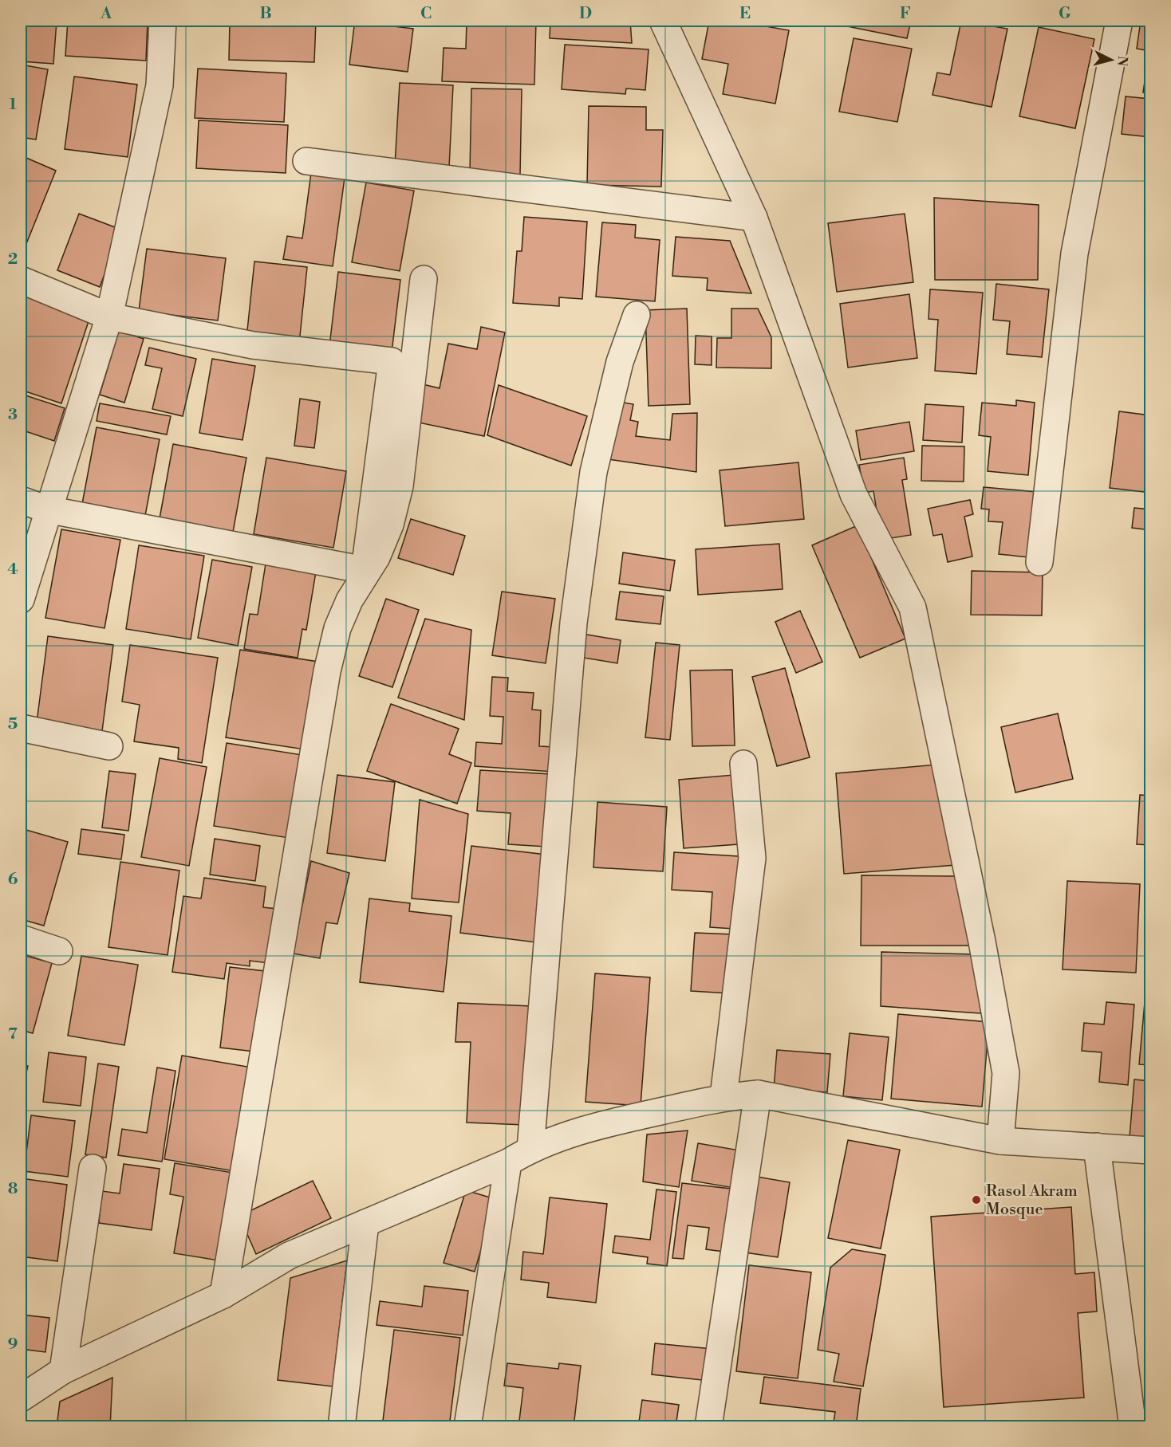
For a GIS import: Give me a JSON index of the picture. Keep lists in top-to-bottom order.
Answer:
{
  "places": ["Rasol Akram Mosque"],
  "north": "right",
  "grid": {
    "columns": [
      "A",
      "B",
      "C",
      "D",
      "E",
      "F",
      "G"
    ],
    "rows": [
      "1",
      "2",
      "3",
      "4",
      "5",
      "6",
      "7",
      "8",
      "9"
    ]
  }
}
